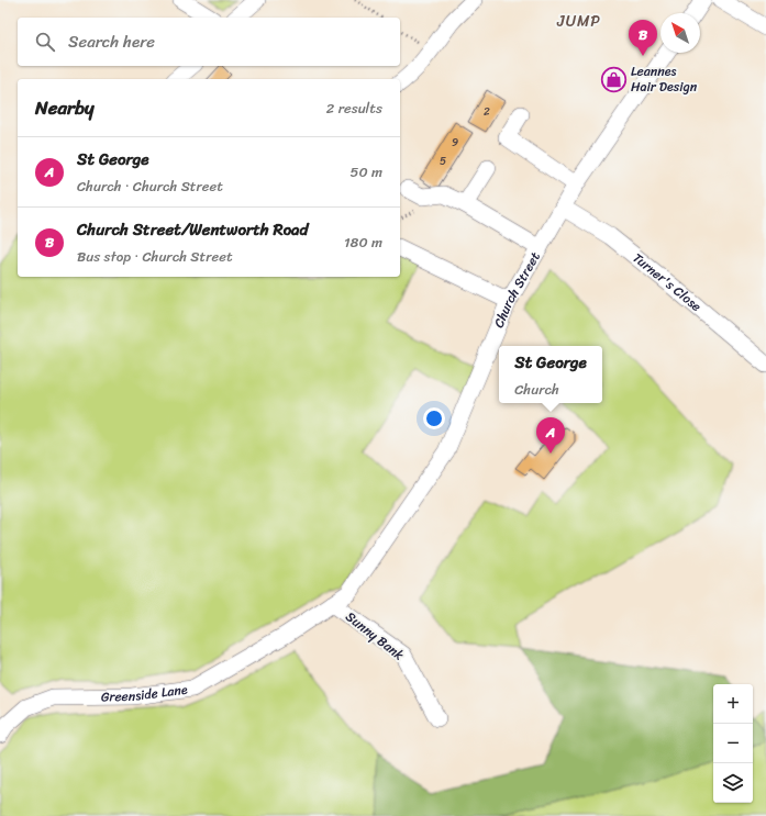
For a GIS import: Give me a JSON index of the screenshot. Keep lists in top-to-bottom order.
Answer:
{
  "streets": {
    "street": [
      "Turner's Close",
      "Church Street",
      "Sunny Bank",
      "Greenside Lane"
    ]
  },
  "crossings": [
    ["Turner's Close", "Church Street"],
    ["Church Street", "Sunny Bank"],
    ["Church Street", "Greenside Lane"],
    ["Sunny Bank", "Greenside Lane"]
  ],
  "districts": ["JUMP"],
  "places": {
    "shop": ["Leannes Hair Design"]
  },
  "house_numbers": ["2", "9", "5"],
  "north": "top left",
  "page": {
    "search": "Search here",
    "pins": ["B", "A"],
    "heading": ["Nearby", "2 results"],
    "list": [
      {
        "mark": "A",
        "name": "St George",
        "note": "Church · Church Street",
        "value": "50 m"
      },
      {
        "mark": "B",
        "name": "Church Street/Wentworth Road",
        "note": "Bus stop · Church Street",
        "value": "180 m"
      }
    ],
    "popup": ["St George", "Church"],
    "map_buttons": ["+", "−"]
  }
}
